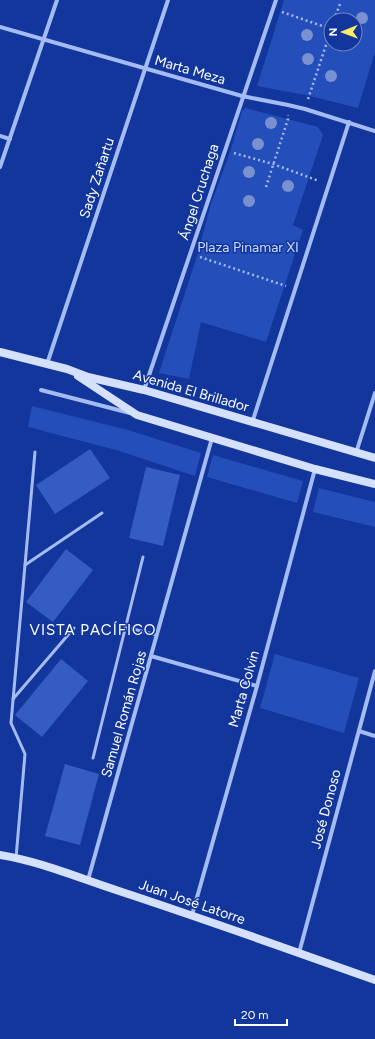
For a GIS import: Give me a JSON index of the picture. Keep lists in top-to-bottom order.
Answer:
{
  "streets": {
    "street": [
      "Marta Meza",
      "Sady Zañartu",
      "Ángel Cruchaga",
      "Avenida El Brillador",
      "Marta Colvin",
      "Samuel Román Rojas",
      "José Donoso",
      "Juan José Latorre"
    ]
  },
  "crossings": [
    ["Marta Meza", "Sady Zañartu"],
    ["Marta Meza", "Ángel Cruchaga"],
    ["Sady Zañartu", "Avenida El Brillador"],
    ["Ángel Cruchaga", "Avenida El Brillador"],
    ["Marta Colvin", "Juan José Latorre"],
    ["Samuel Román Rojas", "Juan José Latorre"],
    ["José Donoso", "Juan José Latorre"]
  ],
  "districts": ["VISTA PACÍFICO"],
  "parks": ["Plaza Pinamar XI"],
  "scale_bar": "20 m",
  "north": "left"
}
